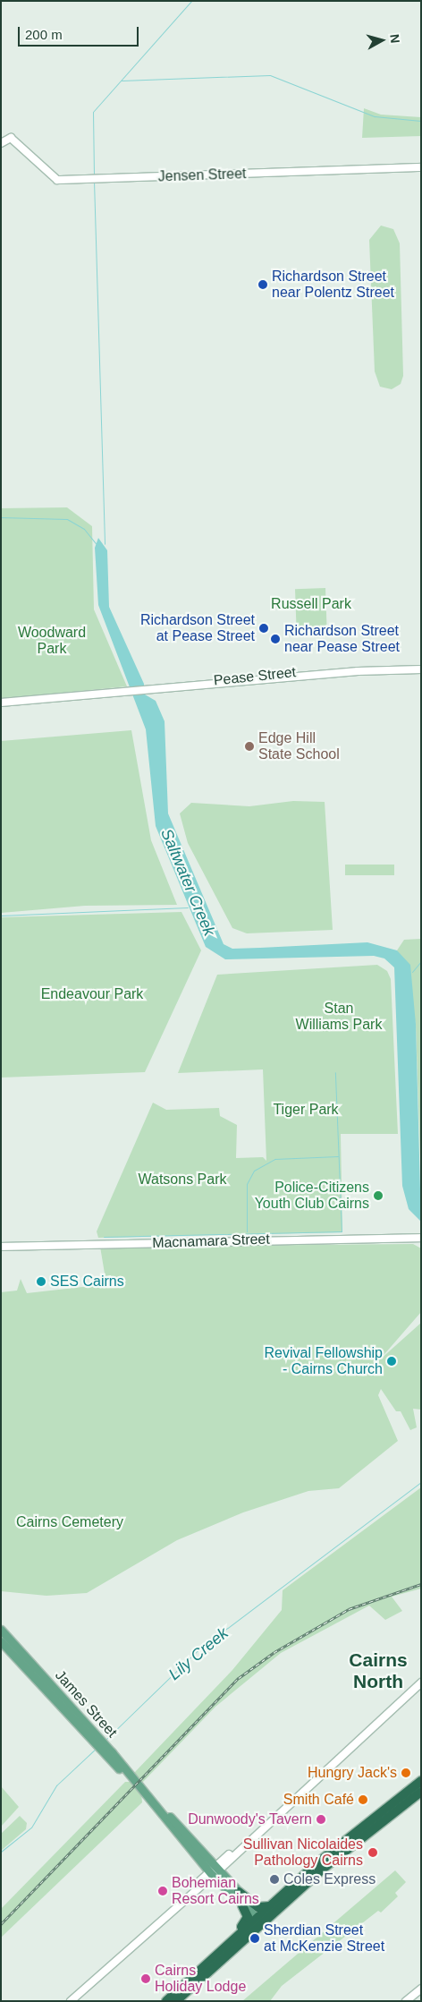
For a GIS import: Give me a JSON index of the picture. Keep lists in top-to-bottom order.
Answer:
{
  "streets": {
    "main road": ["James Street"],
    "street": ["Jensen Street", "Pease Street", "Macnamara Street"]
  },
  "districts": ["Cairns North"],
  "water": ["Saltwater Creek", "Lily Creek"],
  "parks": [
    "Russell Park",
    "Woodward Park",
    "Endeavour Park",
    "Stan Williams Park",
    "Tiger Park",
    "Watsons Park",
    "Cairns Cemetery"
  ],
  "places": [
    "Richardson Street near Polentz Street",
    "Richardson Street at Pease Street",
    "Richardson Street near Pease Street",
    "Edge Hill State School",
    "Police-Citizens Youth Club Cairns",
    "SES Cairns",
    "Revival Fellowship - Cairns Church",
    "Hungry Jack's",
    "Smith Café",
    "Dunwoody's Tavern",
    "Sullivan Nicolaides Pathology Cairns",
    "Coles Express",
    "Bohemian Resort Cairns",
    "Sherdian Street at McKenzie Street",
    "Cairns Holiday Lodge"
  ],
  "scale_bar": "200 m",
  "north": "right"
}
